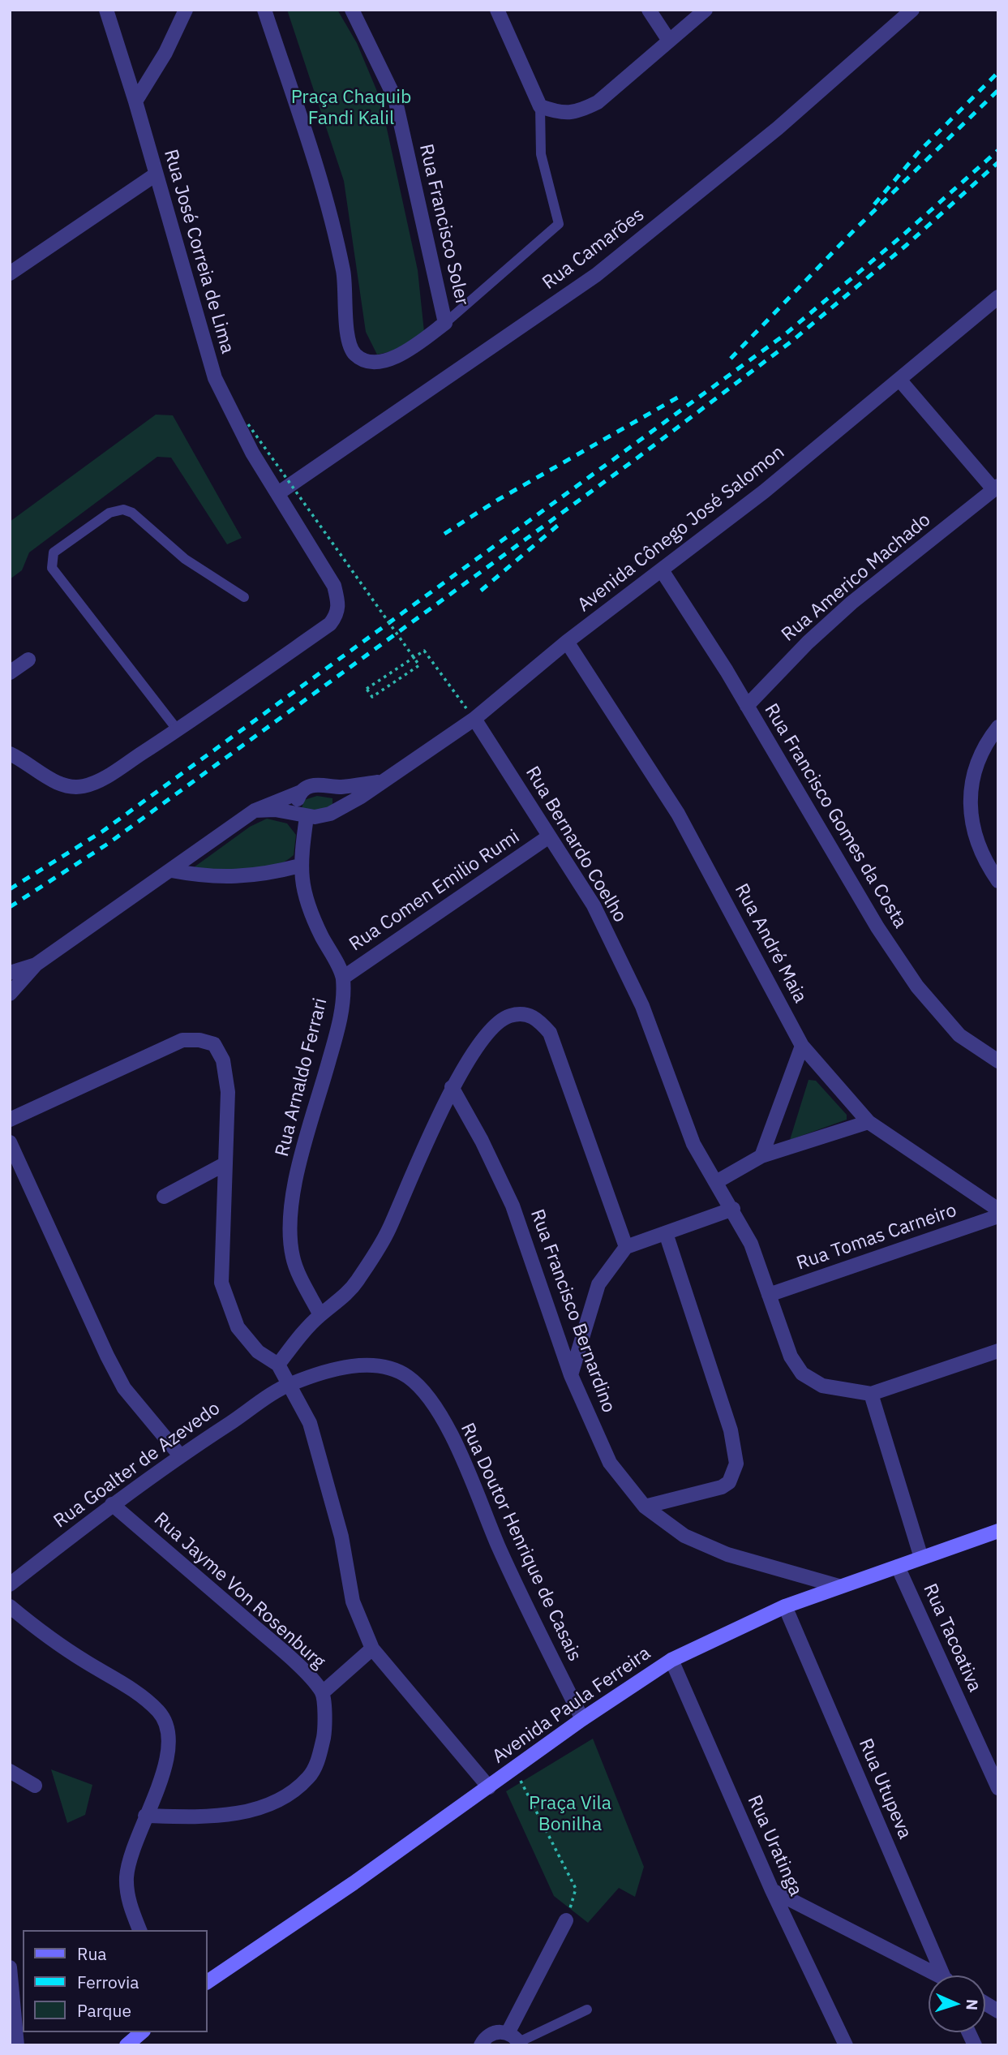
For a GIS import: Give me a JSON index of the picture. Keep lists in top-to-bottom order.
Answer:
{
  "streets": {
    "main road": ["Avenida Paula Ferreira"],
    "street": [
      "Rua Francisco Soler",
      "Rua Camarões",
      "Rua José Correia de Lima",
      "Avenida Cônego José Salomon",
      "Rua Americo Machado",
      "Rua Francisco Gomes da Costa",
      "Rua Bernardo Coelho",
      "Rua Comen Emilio Rumi",
      "Rua André Maia",
      "Rua Arnaldo Ferrari",
      "Rua Tomas Carneiro",
      "Rua Francisco Bernardino",
      "Rua Goalter de Azevedo",
      "Rua Doutor Henrique de Casais",
      "Rua Jayme Von Rosenburg",
      "Rua Tacoativa",
      "Rua Utupeva",
      "Rua Uratinga"
    ]
  },
  "crossings": [
    ["Rua Camarões", "Rua José Correia de Lima"],
    ["Avenida Cônego José Salomon", "Rua Francisco Gomes da Costa"],
    ["Avenida Cônego José Salomon", "Rua Bernardo Coelho"],
    ["Avenida Cônego José Salomon", "Rua André Maia"],
    ["Avenida Cônego José Salomon", "Rua Arnaldo Ferrari"],
    ["Rua Americo Machado", "Rua Francisco Gomes da Costa"],
    ["Rua Bernardo Coelho", "Rua Comen Emilio Rumi"],
    ["Rua Bernardo Coelho", "Rua Tomas Carneiro"],
    ["Rua Comen Emilio Rumi", "Rua Arnaldo Ferrari"],
    ["Rua Francisco Bernardino", "Avenida Paula Ferreira"],
    ["Rua Goalter de Azevedo", "Rua Doutor Henrique de Casais"],
    ["Rua Goalter de Azevedo", "Rua Jayme Von Rosenburg"],
    ["Rua Doutor Henrique de Casais", "Avenida Paula Ferreira"],
    ["Rua Tacoativa", "Avenida Paula Ferreira"],
    ["Avenida Paula Ferreira", "Rua Utupeva"],
    ["Avenida Paula Ferreira", "Rua Uratinga"]
  ],
  "parks": ["Praça Chaquib Fandi Kalil", "Praça Vila Bonilha"],
  "legend": ["Rua", "Ferrovia", "Parque"],
  "north": "right"
}
